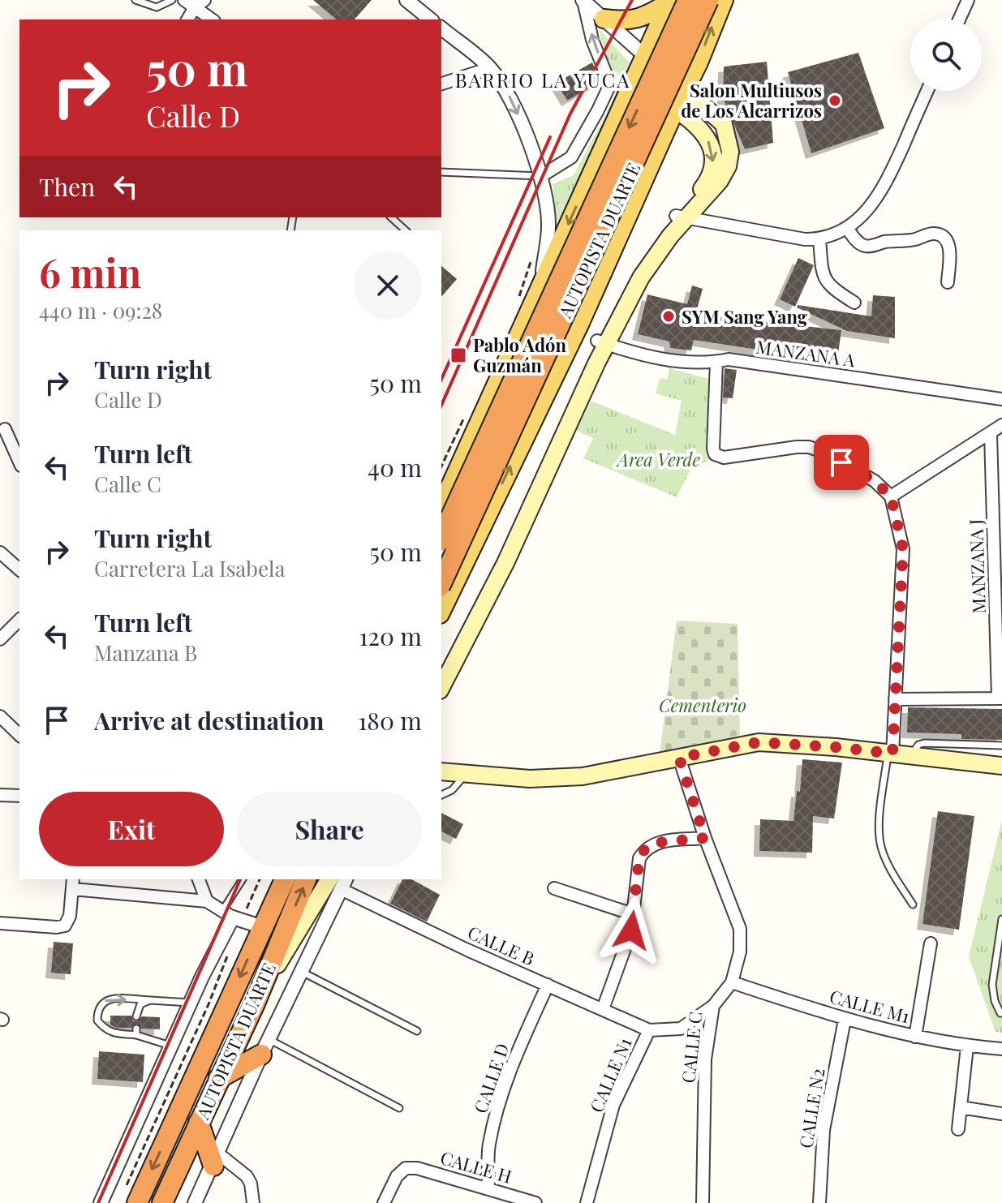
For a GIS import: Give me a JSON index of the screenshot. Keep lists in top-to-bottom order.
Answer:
{
  "streets": {
    "highway": ["AUTOPISTA DUARTE"],
    "street": [
      "MANZANA A",
      "MANZANA J",
      "CALLE B",
      "CALLE M1",
      "CALLE C",
      "CALLE N1",
      "CALLE D",
      "CALLE N2",
      "CALLE H"
    ]
  },
  "crossings": [
    ["CALLE B", "CALLE N1"],
    ["CALLE B", "CALLE D"],
    ["CALLE M1", "CALLE C"],
    ["CALLE M1", "CALLE N2"],
    ["CALLE C", "CALLE N1"],
    ["CALLE D", "CALLE H"]
  ],
  "districts": ["BARRIO LA YUCA"],
  "parks": ["Area Verde", "Cementerio"],
  "places": {
    "other": ["Salon Multiusos de Los Alcarrizos", "SYM Sang Yang"],
    "transit": ["Pablo Adón Guzmán"]
  },
  "page": {
    "turn": ["50 m", "Calle D"],
    "then": "Then",
    "heading": ["6 min", "440 m · 09:28"],
    "list": [
      {
        "name": "Turn right",
        "note": "Calle D",
        "value": "50 m"
      },
      {
        "name": "Turn left",
        "note": "Calle C",
        "value": "40 m"
      },
      {
        "name": "Turn right",
        "note": "Carretera La Isabela",
        "value": "50 m"
      },
      {
        "name": "Turn left",
        "note": "Manzana B",
        "value": "120 m"
      },
      {
        "name": "Arrive at destination",
        "value": "180 m"
      }
    ],
    "buttons": ["Exit", "Share"]
  }
}
